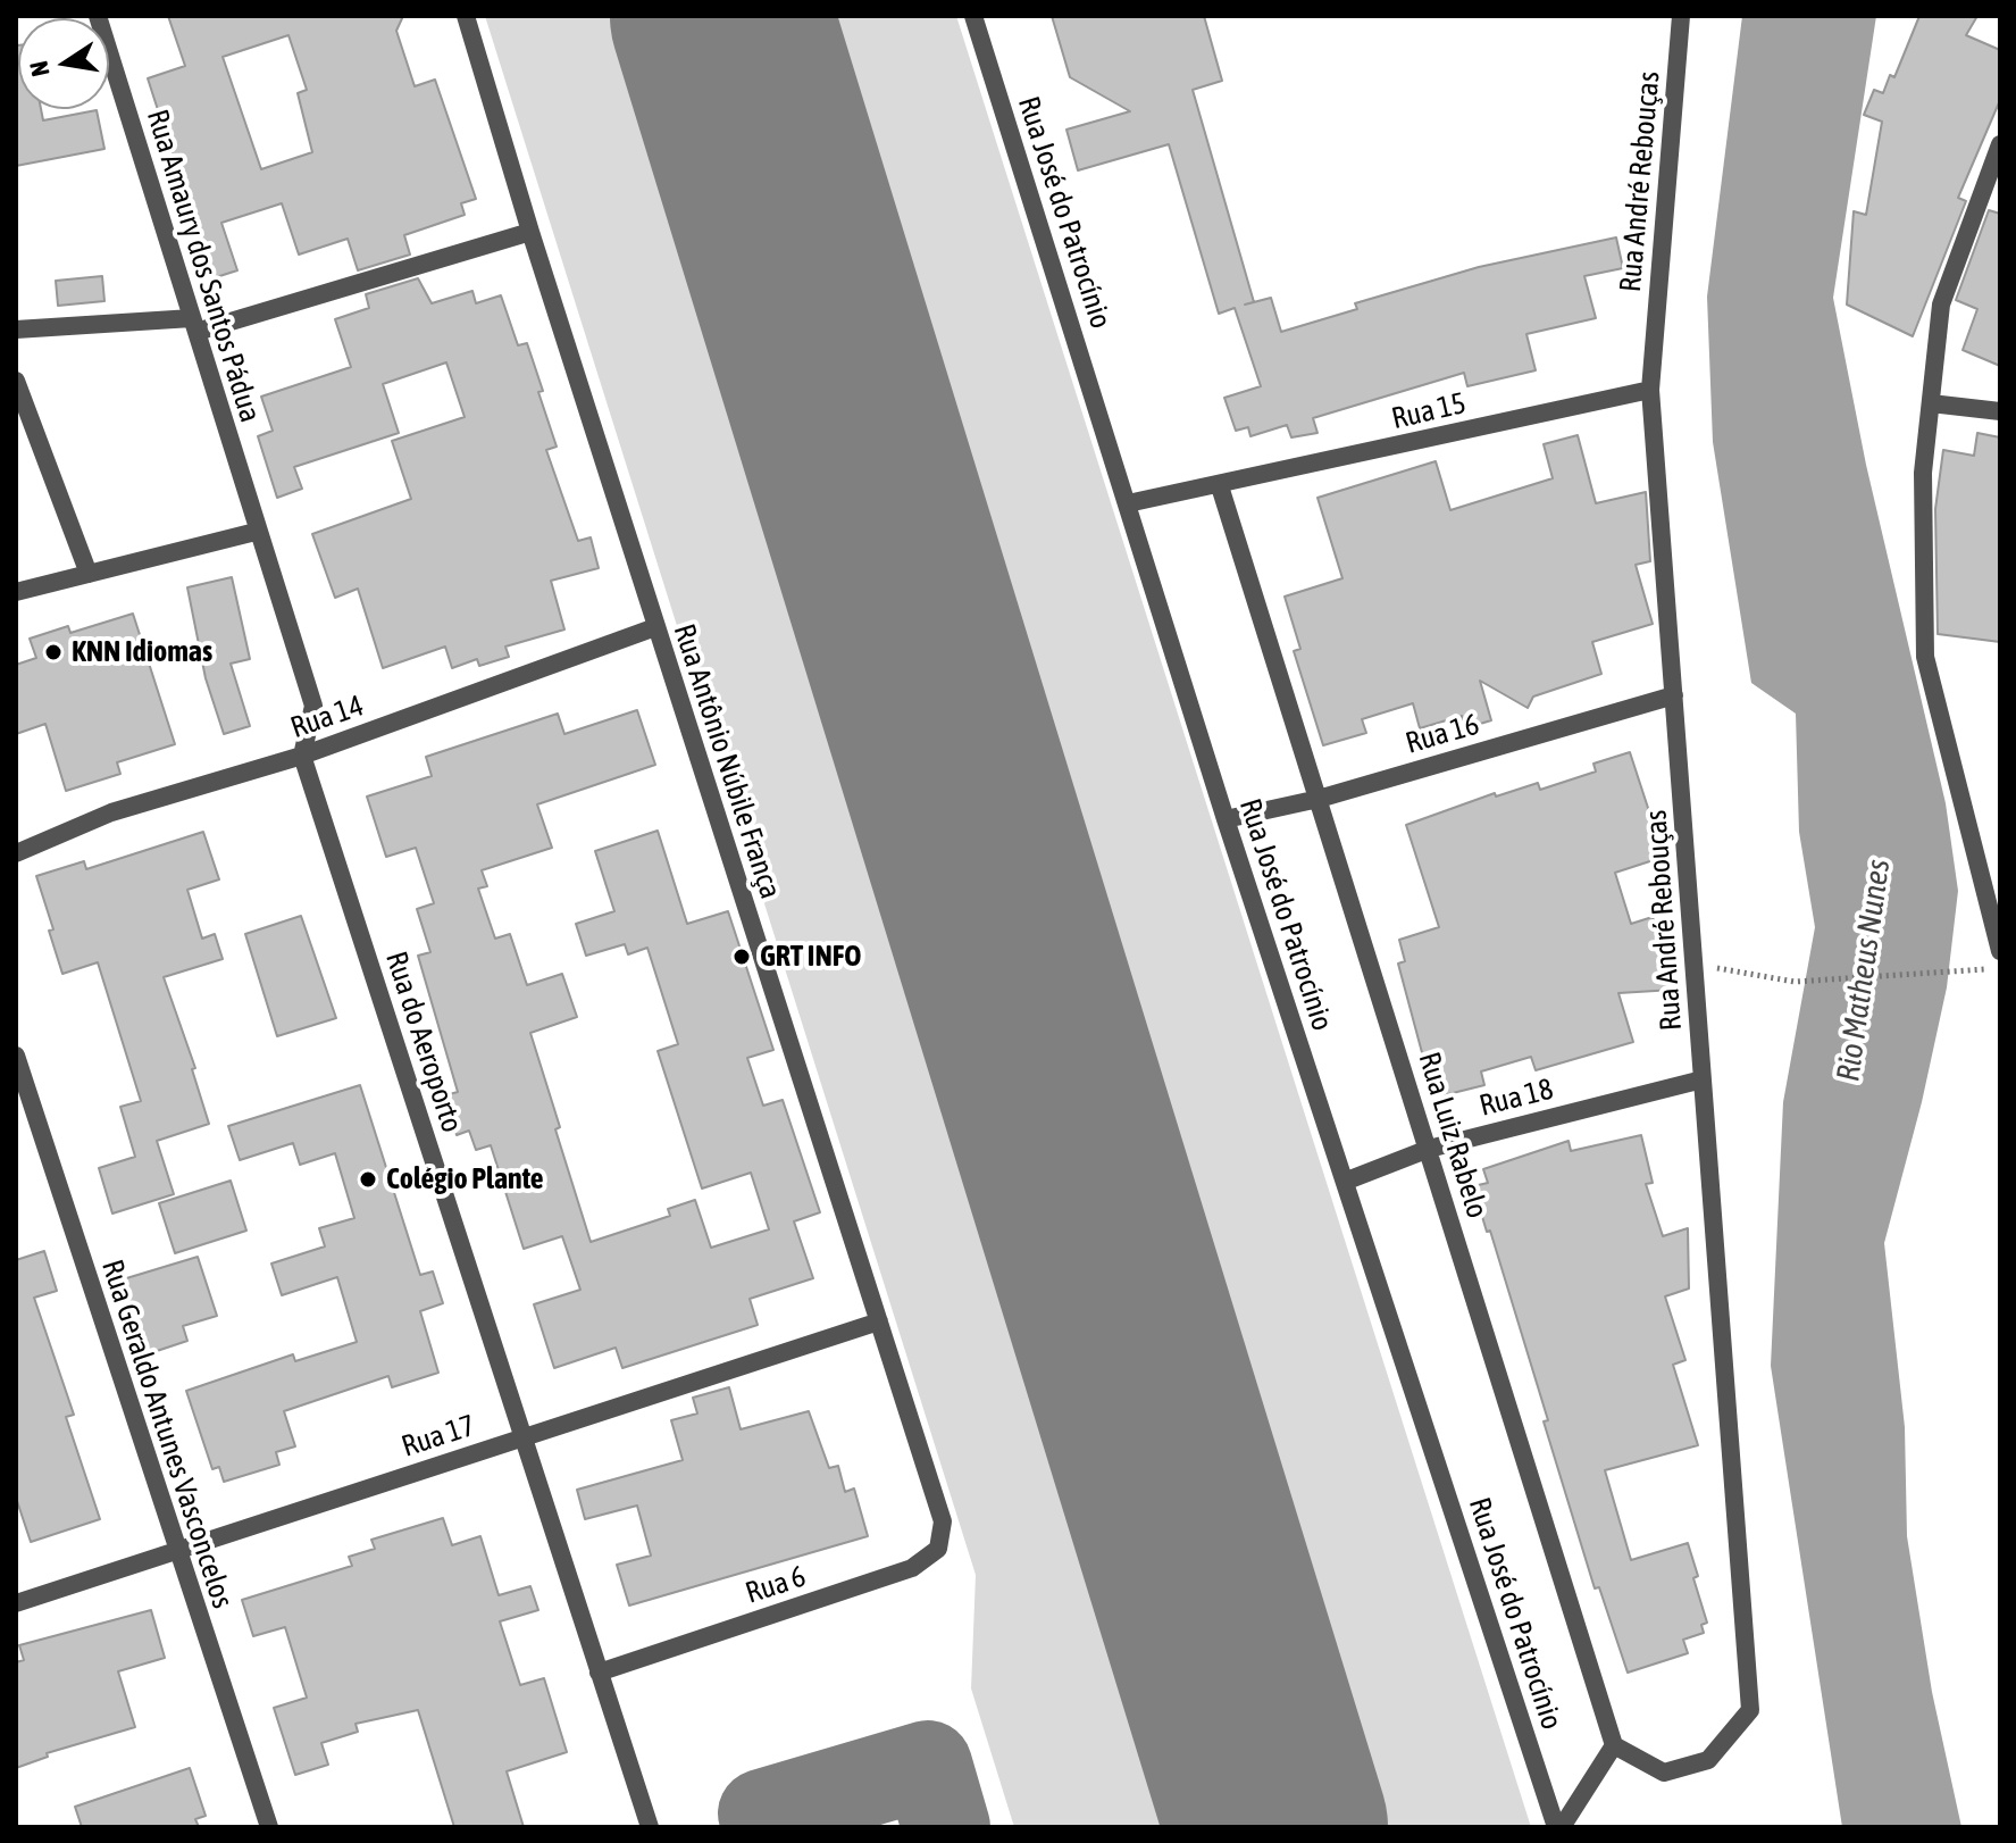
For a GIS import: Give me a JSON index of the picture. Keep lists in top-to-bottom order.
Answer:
{
  "streets": {
    "street": [
      "Rua André Rebouças",
      "Rua José do Patrocínio",
      "Rua Amaury dos Santos Pádua",
      "Rua 15",
      "Rua 14",
      "Rua 16",
      "Rua Antônio Núbile França",
      "Rua do Aeroporto",
      "Rua 18",
      "Rua Luiz Rabelo",
      "Rua Geraldo Antunes Vasconcelos",
      "Rua 17",
      "Rua 6"
    ]
  },
  "crossings": [
    ["Rua André Rebouças", "Rua 15"],
    ["Rua André Rebouças", "Rua 16"],
    ["Rua André Rebouças", "Rua 18"],
    ["Rua André Rebouças", "Rua Luiz Rabelo"],
    ["Rua José do Patrocínio", "Rua 15"],
    ["Rua José do Patrocínio", "Rua 16"],
    ["Rua José do Patrocínio", "Rua 18"],
    ["Rua 15", "Rua Luiz Rabelo"],
    ["Rua 14", "Rua Antônio Núbile França"],
    ["Rua 14", "Rua do Aeroporto"],
    ["Rua 16", "Rua Luiz Rabelo"],
    ["Rua Antônio Núbile França", "Rua 17"],
    ["Rua Antônio Núbile França", "Rua 6"],
    ["Rua do Aeroporto", "Rua 17"],
    ["Rua do Aeroporto", "Rua 6"],
    ["Rua 18", "Rua Luiz Rabelo"],
    ["Rua Geraldo Antunes Vasconcelos", "Rua 17"]
  ],
  "water": ["Rio Matheus Nunes"],
  "places": ["KNN Idiomas", "GRT INFO", "Colégio Plante"],
  "north": "left"
}
